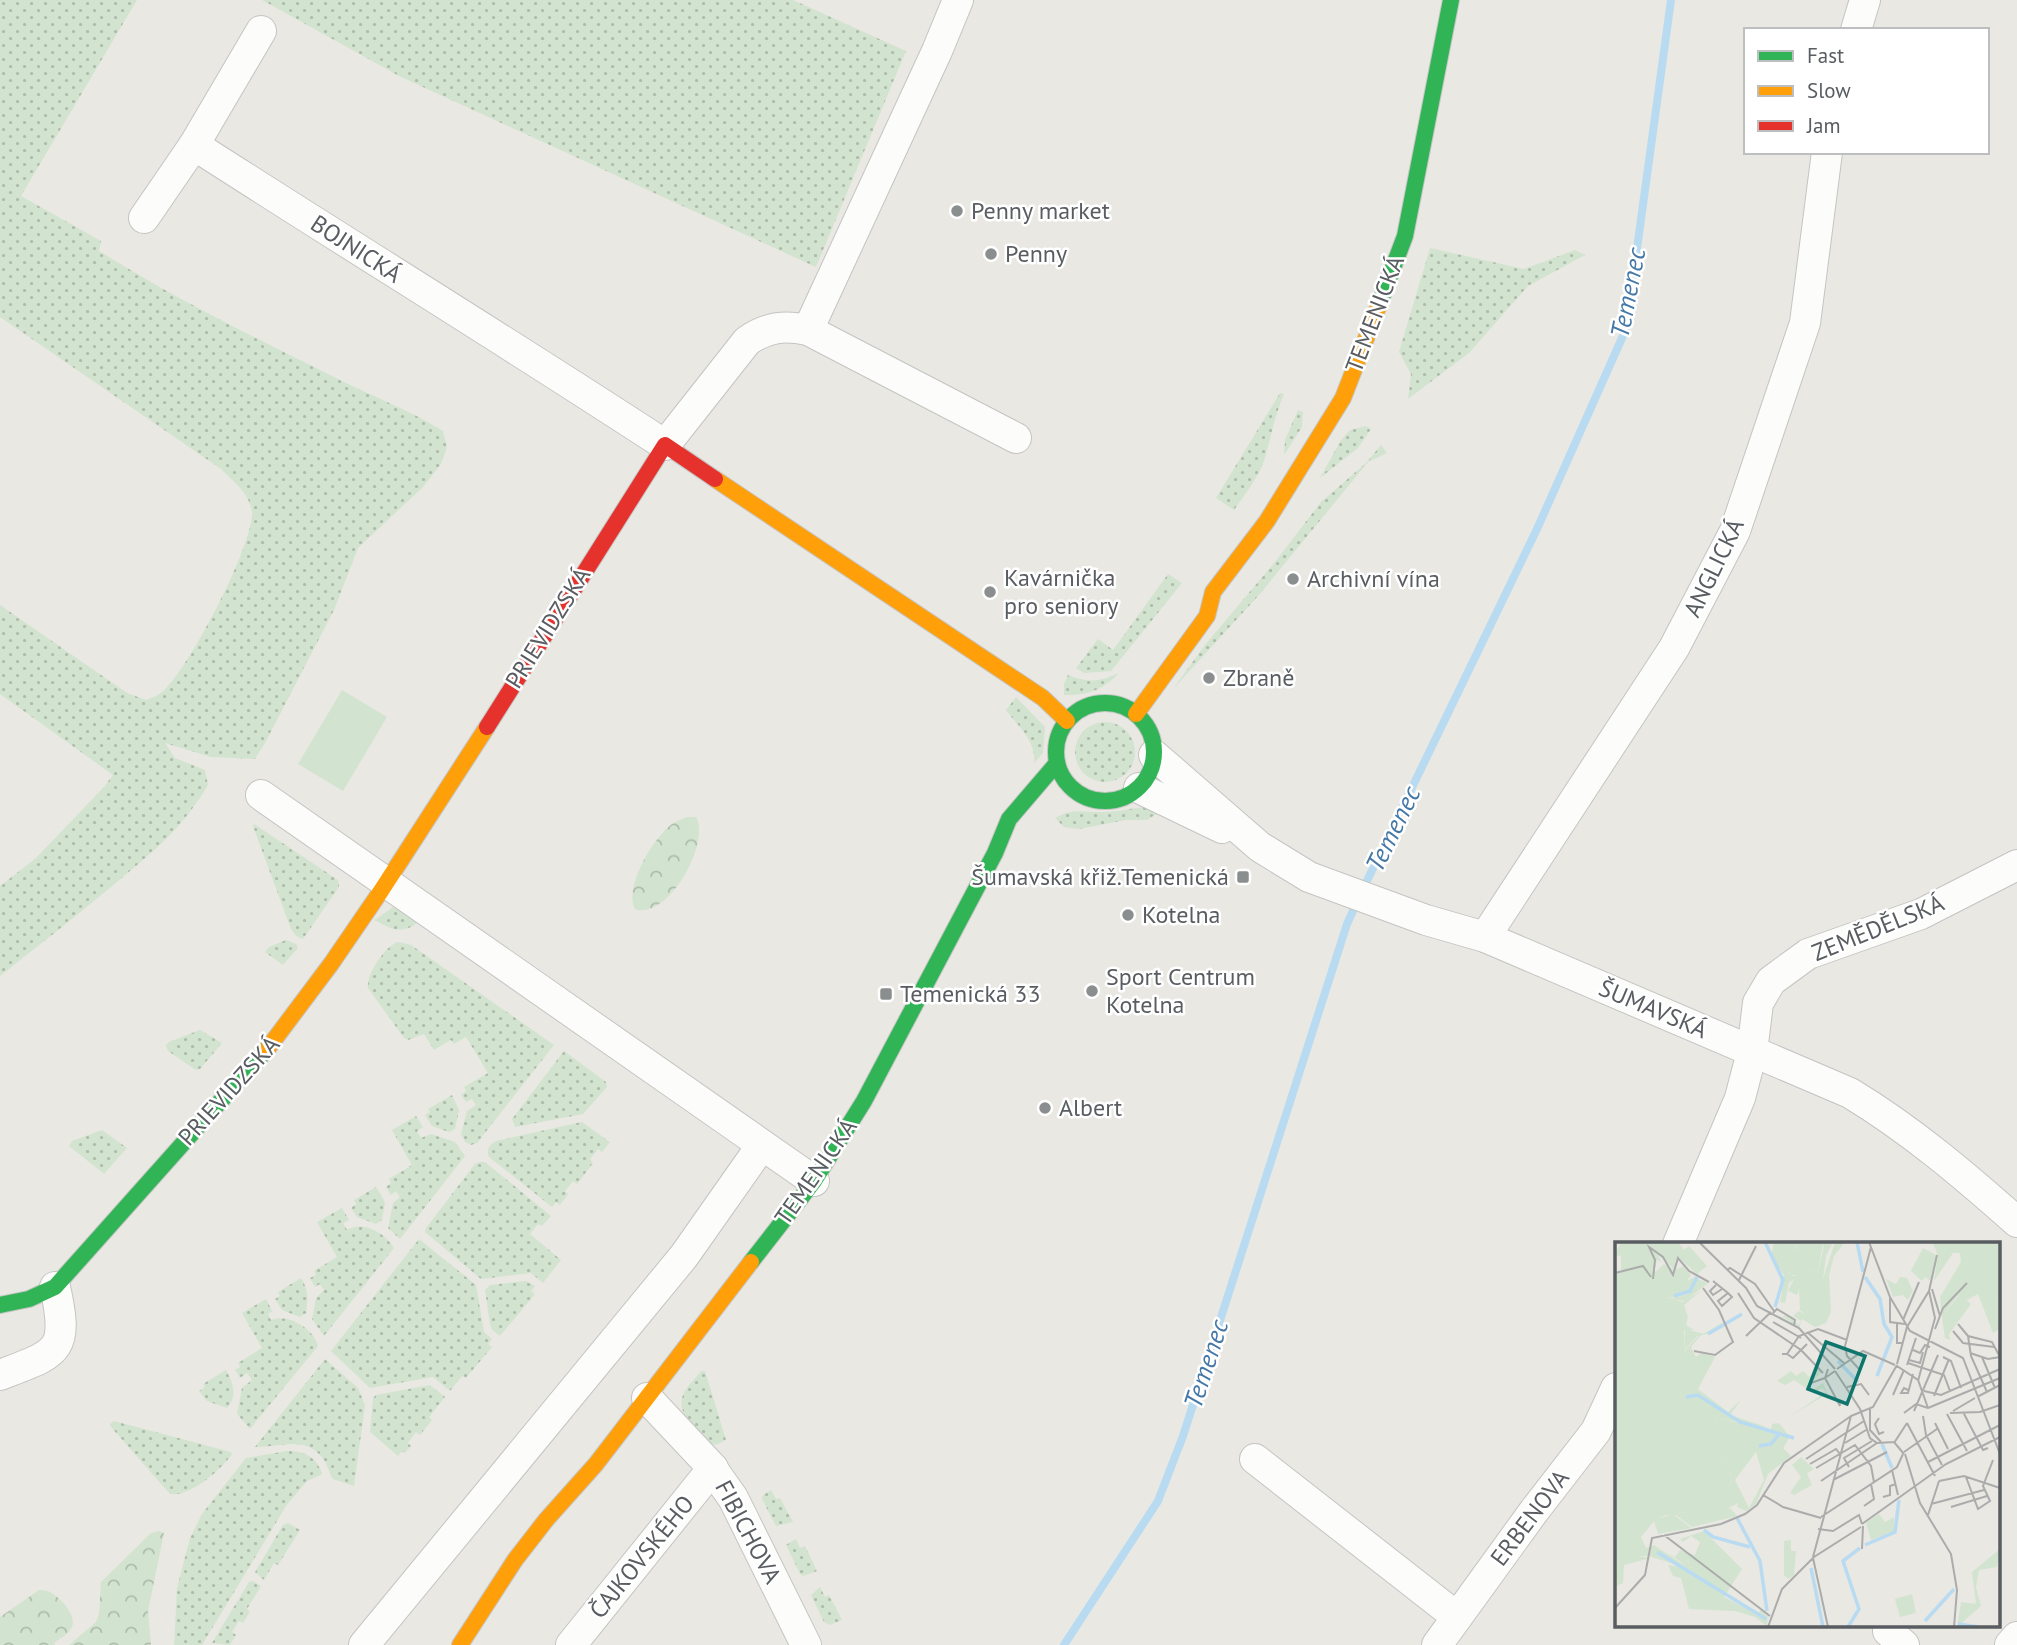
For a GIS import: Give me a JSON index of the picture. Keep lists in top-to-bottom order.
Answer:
{
  "streets": {
    "street": [
      "BOJNICKÁ",
      "TEMENICKÁ",
      "ANGLICKÁ",
      "PRIEVIDZSKÁ",
      "ZEMĚDĚLSKÁ",
      "ŠUMAVSKÁ",
      "ERBENOVA",
      "FIBICHOVA",
      "ČAJKOVSKÉHO"
    ]
  },
  "crossings": [
    ["BOJNICKÁ", "PRIEVIDZSKÁ"],
    ["TEMENICKÁ", "ŠUMAVSKÁ"],
    ["TEMENICKÁ", "FIBICHOVA"],
    ["ANGLICKÁ", "ŠUMAVSKÁ"],
    ["ZEMĚDĚLSKÁ", "ŠUMAVSKÁ"],
    ["FIBICHOVA", "ČAJKOVSKÉHO"]
  ],
  "water": ["Temenec"],
  "places": {
    "other": [
      "Penny market",
      "Penny",
      "Archivní vína",
      "Kavárnička pro seniory",
      "Zbraně",
      "Kotelna",
      "Sport Centrum Kotelna",
      "Albert"
    ],
    "transit": ["Šumavská křiž.Temenická", "Temenická 33"]
  },
  "legend": ["Fast", "Slow", "Jam"]
}
